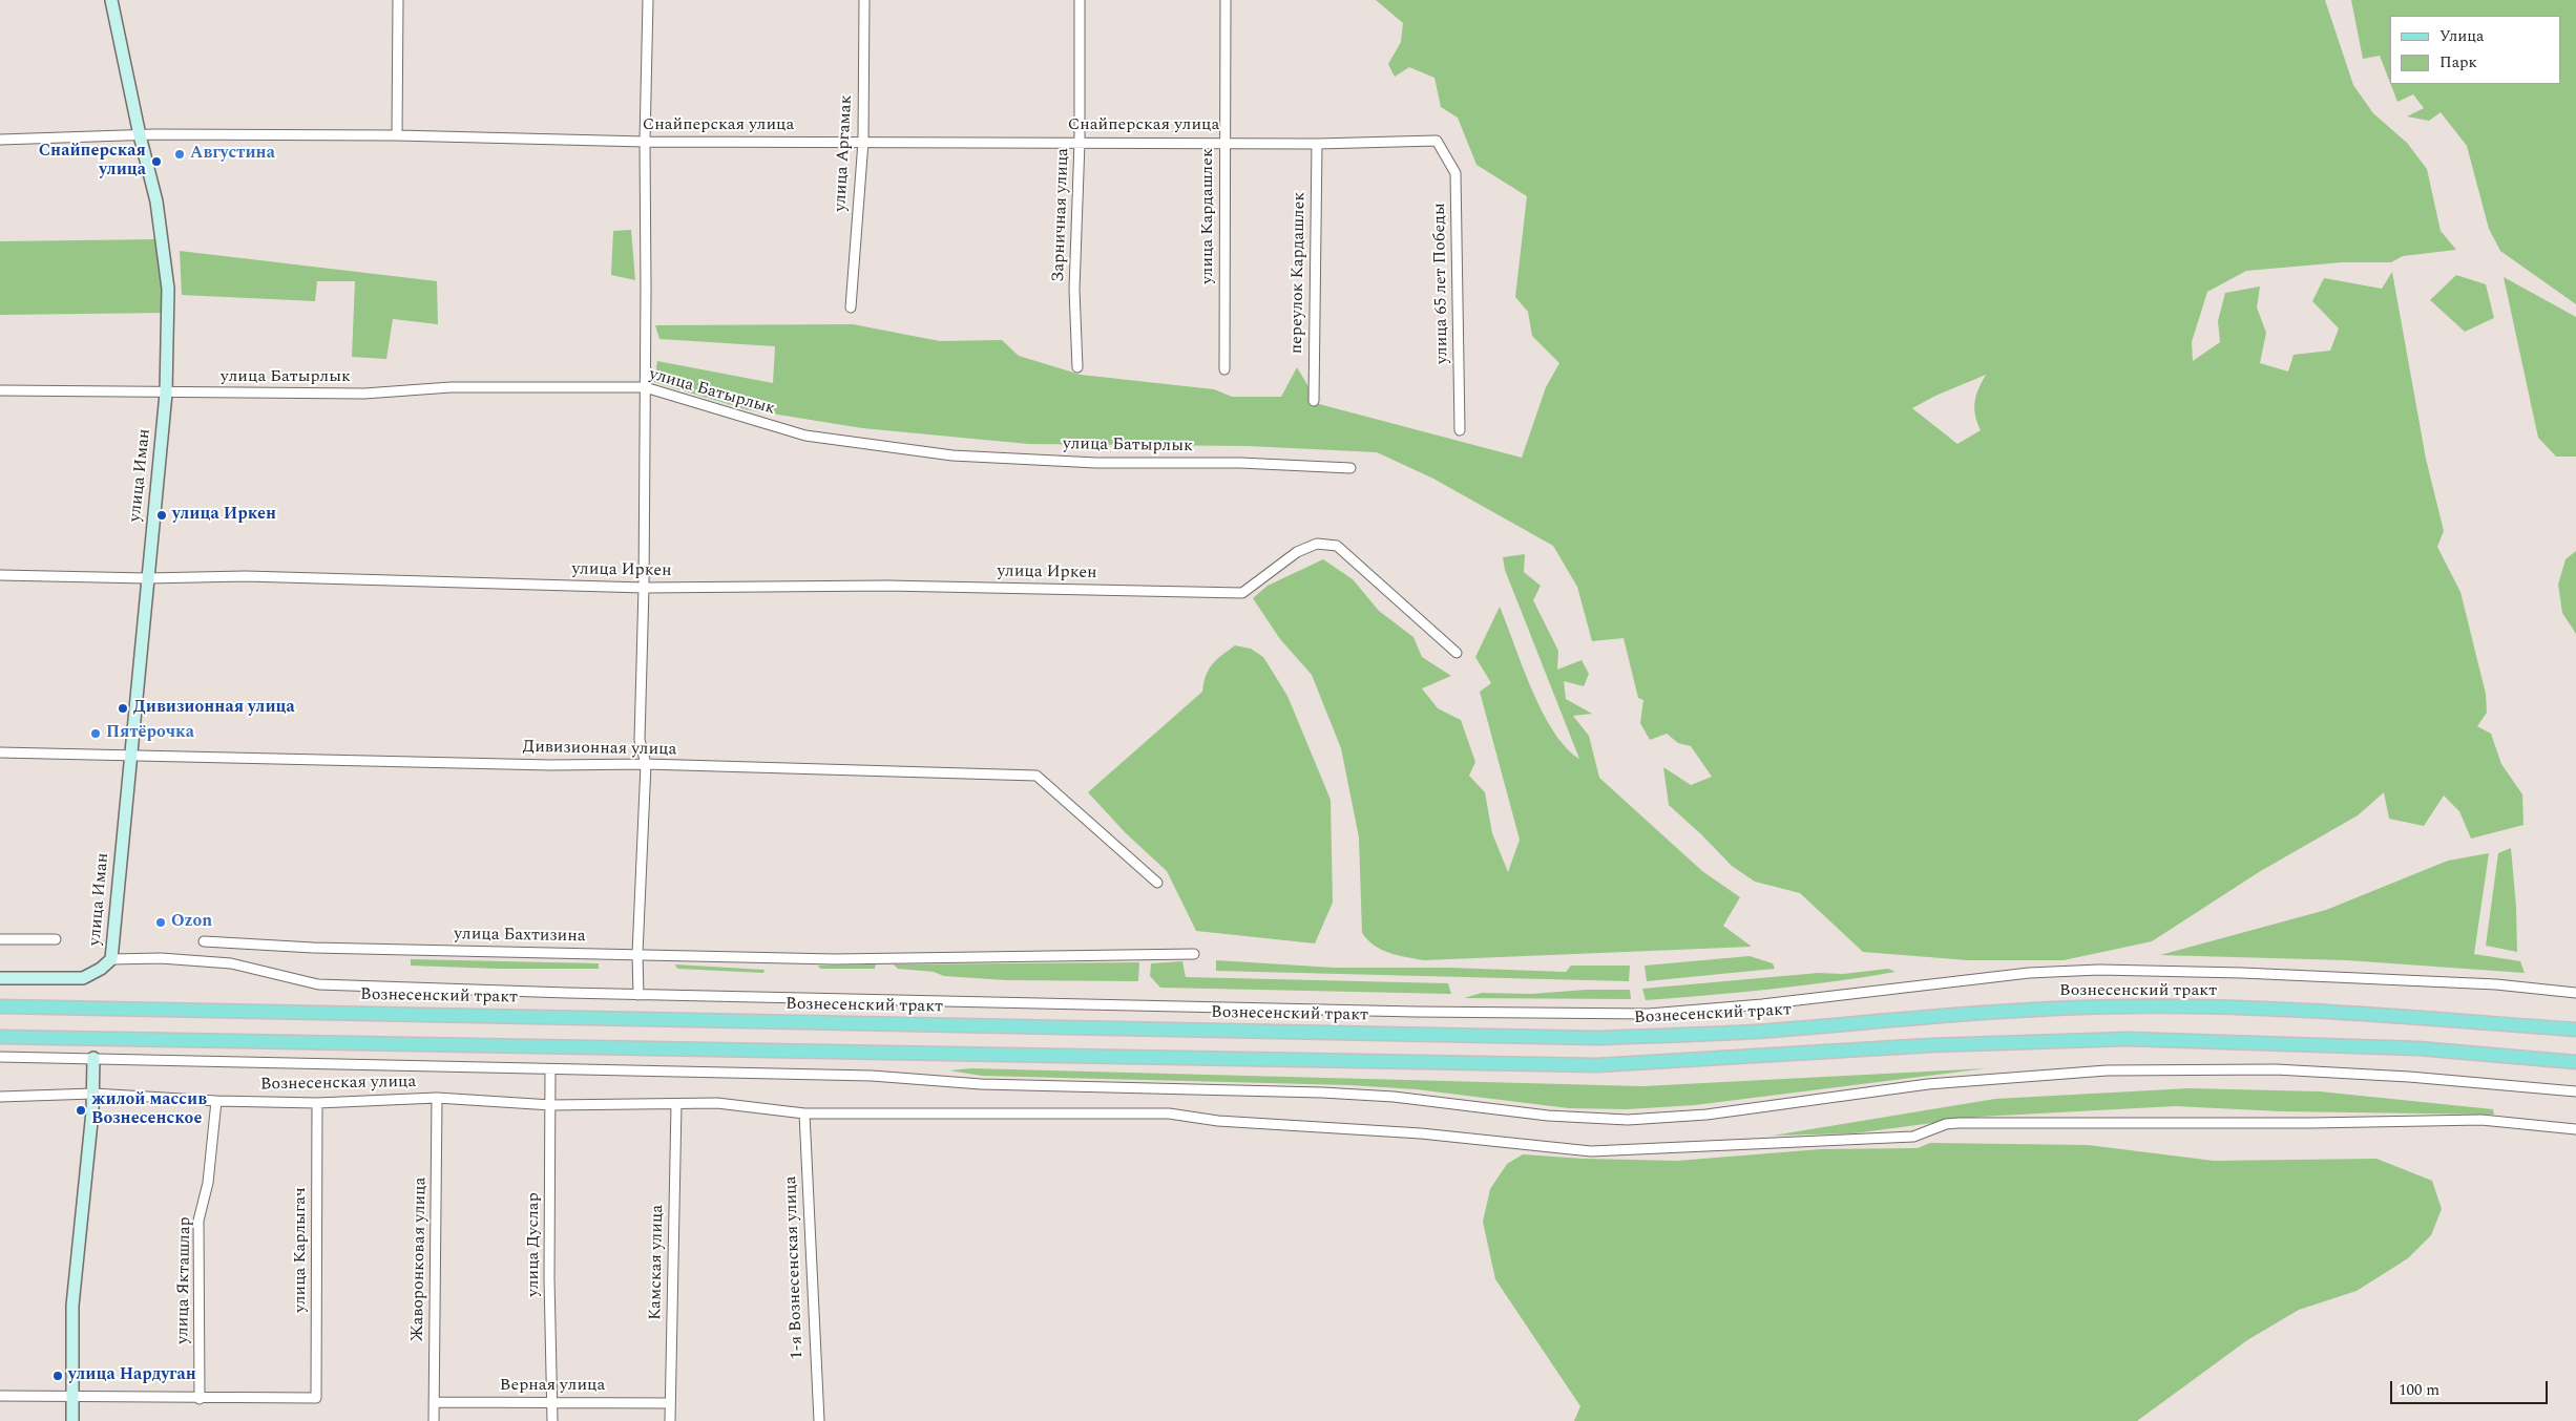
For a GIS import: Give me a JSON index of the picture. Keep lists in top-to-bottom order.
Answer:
{
  "streets": {
    "main road": ["Вознесенский тракт"],
    "street": [
      "Снайперская улица",
      "улица Аргамак",
      "Зарничная улица",
      "улица Кардашлек",
      "переулок Кардашлек",
      "улица 65 лет Победы",
      "улица Батырлык",
      "улица Иман",
      "улица Иркен",
      "Дивизионная улица",
      "улица Бахтизина",
      "Вознесенская улица",
      "улица Дуслар",
      "улица Карлыгач",
      "Жаворонковая улица",
      "Камская улица",
      "1-я Вознесенская улица",
      "улица Якташлар",
      "Верная улица"
    ]
  },
  "crossings": [
    ["Снайперская улица", "улица Аргамак"],
    ["Снайперская улица", "Зарничная улица"],
    ["Снайперская улица", "улица Кардашлек"],
    ["Снайперская улица", "переулок Кардашлек"],
    ["Снайперская улица", "улица 65 лет Победы"],
    ["Снайперская улица", "улица Иман"],
    ["улица Батырлык", "улица Иман"],
    ["улица Иман", "улица Иркен"],
    ["улица Иман", "Дивизионная улица"],
    ["Вознесенская улица", "улица Дуслар"],
    ["Вознесенская улица", "улица Карлыгач"],
    ["Вознесенская улица", "Жаворонковая улица"],
    ["Вознесенская улица", "Камская улица"],
    ["Вознесенская улица", "1-я Вознесенская улица"],
    ["Вознесенская улица", "улица Якташлар"],
    ["улица Дуслар", "Верная улица"],
    ["улица Карлыгач", "улица Якташлар"],
    ["Жаворонковая улица", "Верная улица"],
    ["Камская улица", "Верная улица"]
  ],
  "places": [
    "Августина",
    "Снайперская улица",
    "улица Иркен",
    "Дивизионная улица",
    "Пятёрочка",
    "Ozon",
    "жилой массив Вознесенское",
    "улица Нардуган"
  ],
  "legend": ["Улица", "Парк"],
  "scale_bar": "100 m"
}
